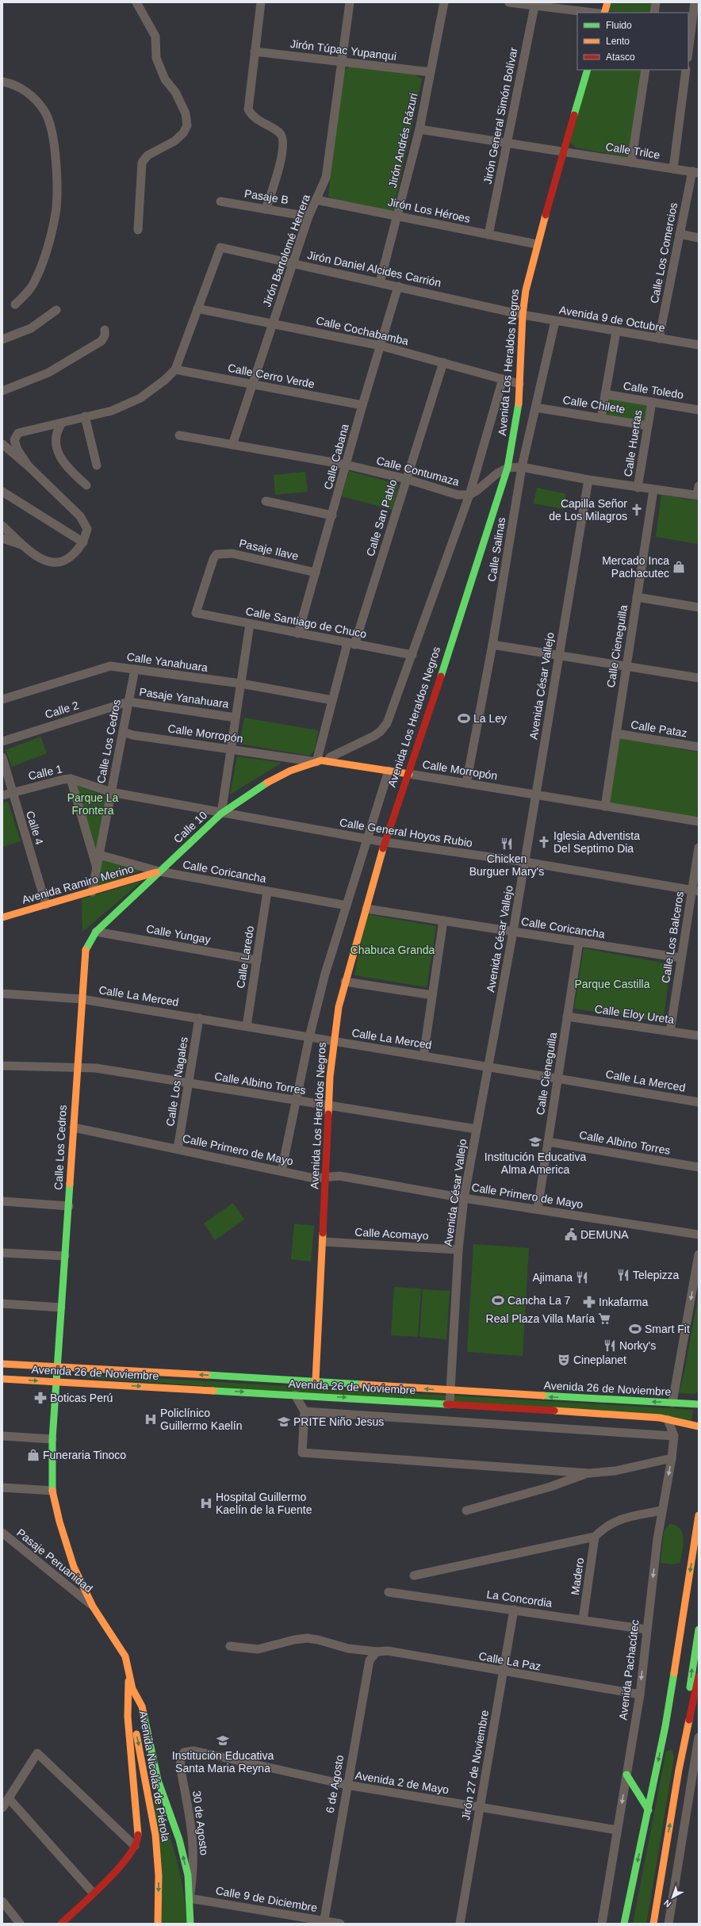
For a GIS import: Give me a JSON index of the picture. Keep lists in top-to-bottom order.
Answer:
{
  "streets": {
    "main road": [
      "Avenida Los Heraldos Negros",
      "Calle Morropón",
      "Calle Los Cedros",
      "Calle 10",
      "Avenida Ramiro Merino",
      "Avenida 26 de Noviembre",
      "Avenida Nicolás de Piérola"
    ],
    "street": [
      "Jirón Túpac Yupanqui",
      "Jirón General Simón Bolívar",
      "Jirón Andrés Rázuri",
      "Calle Trilce",
      "Pasaje B",
      "Jirón Los Héroes",
      "Jirón Bartolomé Herrera",
      "Calle Los Comercios",
      "Jirón Daniel Alcides Carrión",
      "Avenida 9 de Octubre",
      "Calle Cochabamba",
      "Calle Cerro Verde",
      "Calle Toledo",
      "Calle Chilete",
      "Calle Huertas",
      "Calle Cabana",
      "Calle Contumaza",
      "Calle San Pablo",
      "Pasaje Ilave",
      "Calle Salinas",
      "Calle Santiago de Chuco",
      "Calle Cieneguilla",
      "Calle Yanahuara",
      "Avenida César Vallejo",
      "Pasaje Yanahuara",
      "Calle 2",
      "Calle Pataz",
      "Calle 1",
      "Calle 4",
      "Calle General Hoyos Rubio",
      "Calle Coricancha",
      "Calle Yungay",
      "Calle Los Balceros",
      "Calle Laredo",
      "Calle La Merced",
      "Calle Eloy Ureta",
      "Calle Los Nagales",
      "Calle Albino Torres",
      "Calle Primero de Mayo",
      "Calle Acomayo",
      "Pasaje Peruanidad",
      "Madero",
      "La Concordia",
      "Calle La Paz",
      "Avenida Pachacútec",
      "Jirón 27 de Noviembre",
      "Avenida 2 de Mayo",
      "6 de Agosto",
      "30 de Agosto",
      "Calle 9 de Diciembre"
    ]
  },
  "crossings": [
    ["Jirón Túpac Yupanqui", "Jirón Andrés Rázuri"],
    ["Jirón Túpac Yupanqui", "Jirón Bartolomé Herrera"],
    ["Jirón General Simón Bolívar", "Calle Trilce"],
    ["Jirón General Simón Bolívar", "Jirón Los Héroes"],
    ["Jirón Andrés Rázuri", "Calle Trilce"],
    ["Jirón Andrés Rázuri", "Jirón Los Héroes"],
    ["Jirón Andrés Rázuri", "Jirón Daniel Alcides Carrión"],
    ["Calle Trilce", "Calle Los Comercios"],
    ["Calle Trilce", "Avenida Los Heraldos Negros"],
    ["Pasaje B", "Jirón Bartolomé Herrera"],
    ["Jirón Los Héroes", "Jirón Bartolomé Herrera"],
    ["Jirón Los Héroes", "Avenida Los Heraldos Negros"],
    ["Jirón Bartolomé Herrera", "Jirón Daniel Alcides Carrión"],
    ["Jirón Bartolomé Herrera", "Calle Cochabamba"],
    ["Jirón Bartolomé Herrera", "Calle Cerro Verde"],
    ["Jirón Bartolomé Herrera", "Calle Contumaza"],
    ["Calle Los Comercios", "Avenida 9 de Octubre"],
    ["Jirón Daniel Alcides Carrión", "Avenida 9 de Octubre"],
    ["Jirón Daniel Alcides Carrión", "Calle Cochabamba"],
    ["Jirón Daniel Alcides Carrión", "Avenida Los Heraldos Negros"],
    ["Jirón Daniel Alcides Carrión", "Calle Cabana"],
    ["Avenida 9 de Octubre", "Avenida Los Heraldos Negros"],
    ["Avenida 9 de Octubre", "Calle Salinas"],
    ["Calle Cochabamba", "Avenida Los Heraldos Negros"],
    ["Calle Cochabamba", "Calle Cabana"],
    ["Calle Cochabamba", "Calle San Pablo"],
    ["Avenida Los Heraldos Negros", "Calle Contumaza"],
    ["Avenida Los Heraldos Negros", "Calle Santiago de Chuco"],
    ["Avenida Los Heraldos Negros", "Calle Morropón"],
    ["Avenida Los Heraldos Negros", "Calle General Hoyos Rubio"],
    ["Avenida Los Heraldos Negros", "Calle Coricancha"],
    ["Avenida Los Heraldos Negros", "Calle La Merced"],
    ["Avenida Los Heraldos Negros", "Calle Albino Torres"],
    ["Avenida Los Heraldos Negros", "Calle Primero de Mayo"],
    ["Avenida Los Heraldos Negros", "Calle Acomayo"],
    ["Avenida Los Heraldos Negros", "Avenida 26 de Noviembre"],
    ["Calle Cerro Verde", "Calle Cabana"],
    ["Calle Toledo", "Calle Huertas"],
    ["Calle Chilete", "Calle Huertas"],
    ["Calle Chilete", "Calle Salinas"],
    ["Calle Huertas", "Calle Contumaza"],
    ["Calle Cabana", "Calle Contumaza"],
    ["Calle Cabana", "Pasaje Ilave"],
    ["Calle Cabana", "Calle Santiago de Chuco"],
    ["Calle Contumaza", "Calle San Pablo"],
    ["Calle Contumaza", "Calle Salinas"],
    ["Calle Contumaza", "Calle Cieneguilla"],
    ["Calle Contumaza", "Avenida César Vallejo"],
    ["Calle San Pablo", "Calle Santiago de Chuco"],
    ["Calle San Pablo", "Calle Yanahuara"],
    ["Calle San Pablo", "Calle Morropón"],
    ["Calle San Pablo", "Calle 10"],
    ["Pasaje Ilave", "Calle Santiago de Chuco"],
    ["Calle Salinas", "Calle Morropón"],
    ["Calle Cieneguilla", "Calle Pataz"],
    ["Calle Cieneguilla", "Calle Morropón"],
    ["Calle Cieneguilla", "Calle Coricancha"],
    ["Calle Cieneguilla", "Calle La Merced"],
    ["Calle Cieneguilla", "Calle Eloy Ureta"],
    ["Calle Cieneguilla", "Calle Albino Torres"],
    ["Calle Cieneguilla", "Calle Primero de Mayo"],
    ["Calle Yanahuara", "Calle Los Cedros"],
    ["Avenida César Vallejo", "Calle Morropón"],
    ["Avenida César Vallejo", "Calle General Hoyos Rubio"],
    ["Avenida César Vallejo", "Calle Coricancha"],
    ["Avenida César Vallejo", "Calle La Merced"],
    ["Avenida César Vallejo", "Calle Albino Torres"],
    ["Avenida César Vallejo", "Calle Primero de Mayo"],
    ["Avenida César Vallejo", "Calle Acomayo"],
    ["Avenida César Vallejo", "Avenida 26 de Noviembre"],
    ["Pasaje Yanahuara", "Calle 2"],
    ["Pasaje Yanahuara", "Calle Los Cedros"],
    ["Calle 2", "Calle Los Cedros"],
    ["Calle Morropón", "Calle Los Cedros"],
    ["Calle Morropón", "Calle 10"],
    ["Calle Los Cedros", "Calle 1"],
    ["Calle Los Cedros", "Calle 10"],
    ["Calle Los Cedros", "Calle General Hoyos Rubio"],
    ["Calle Los Cedros", "Calle Coricancha"],
    ["Calle Los Cedros", "Avenida Ramiro Merino"],
    ["Calle Los Cedros", "Calle Yungay"],
    ["Calle Los Cedros", "Calle La Merced"],
    ["Calle Los Cedros", "Calle Albino Torres"],
    ["Calle Los Cedros", "Calle Primero de Mayo"],
    ["Calle Los Cedros", "Avenida 26 de Noviembre"],
    ["Calle Los Cedros", "Avenida Nicolás de Piérola"],
    ["Calle 1", "Calle 4"],
    ["Calle 1", "Calle General Hoyos Rubio"],
    ["Calle 10", "Calle General Hoyos Rubio"],
    ["Calle 10", "Calle Coricancha"],
    ["Calle 10", "Avenida Ramiro Merino"],
    ["Calle 10", "Calle Yungay"],
    ["Calle 4", "Avenida Ramiro Merino"],
    ["Calle General Hoyos Rubio", "Calle Los Balceros"],
    ["Calle Coricancha", "Avenida Ramiro Merino"],
    ["Calle Coricancha", "Calle Los Balceros"],
    ["Calle Coricancha", "Calle Laredo"],
    ["Calle Yungay", "Calle Laredo"],
    ["Calle Los Balceros", "Calle Eloy Ureta"],
    ["Calle Laredo", "Calle La Merced"],
    ["Calle La Merced", "Calle Los Nagales"],
    ["Calle Los Nagales", "Calle Albino Torres"],
    ["Calle Los Nagales", "Calle Primero de Mayo"],
    ["Avenida 26 de Noviembre", "Avenida Pachacútec"],
    ["Avenida 26 de Noviembre", "Avenida Nicolás de Piérola"],
    ["Pasaje Peruanidad", "Avenida Nicolás de Piérola"],
    ["Madero", "La Concordia"],
    ["La Concordia", "Avenida Pachacútec"],
    ["La Concordia", "Jirón 27 de Noviembre"],
    ["Calle La Paz", "Avenida Pachacútec"],
    ["Calle La Paz", "Jirón 27 de Noviembre"],
    ["Calle La Paz", "6 de Agosto"],
    ["Avenida Pachacútec", "Avenida 2 de Mayo"],
    ["Jirón 27 de Noviembre", "Avenida 2 de Mayo"],
    ["Avenida Nicolás de Piérola", "30 de Agosto"],
    ["Avenida Nicolás de Piérola", "Calle 9 de Diciembre"],
    ["Avenida 2 de Mayo", "6 de Agosto"],
    ["Avenida 2 de Mayo", "30 de Agosto"],
    ["6 de Agosto", "Calle 9 de Diciembre"],
    ["30 de Agosto", "Calle 9 de Diciembre"]
  ],
  "one_way": ["Avenida Pachacútec"],
  "parks": ["Parque La Frontera", "Chabuca Granda", "Parque Castilla"],
  "places": {
    "church": ["Capilla Señor de Los Milagros", "Iglesia Adventista Del Septimo Dia"],
    "shop": ["Mercado Inca Pachacutec", "Funeraria Tinoco"],
    "sports": ["La Ley", "Cancha La 7", "Smart Fit"],
    "restaurant": [
      "Chicken Burguer Mary's",
      "Telepizza",
      "Ajimana",
      "Norky's"
    ],
    "school or university": ["Institución Educativa Alma America", "PRITE Niño Jesus", "Institución Educativa Santa Maria Reyna"],
    "public building": ["DEMUNA"],
    "pharmacy": ["Inkafarma", "Boticas Perú"],
    "supermarket": ["Real Plaza Villa María"],
    "theatre": ["Cineplanet"],
    "hospital": ["Policlínico Guillermo Kaelín", "Hospital Guillermo Kaelín de la Fuente"]
  },
  "legend": ["Fluido", "Lento", "Atasco"],
  "north": "bottom left"
}
